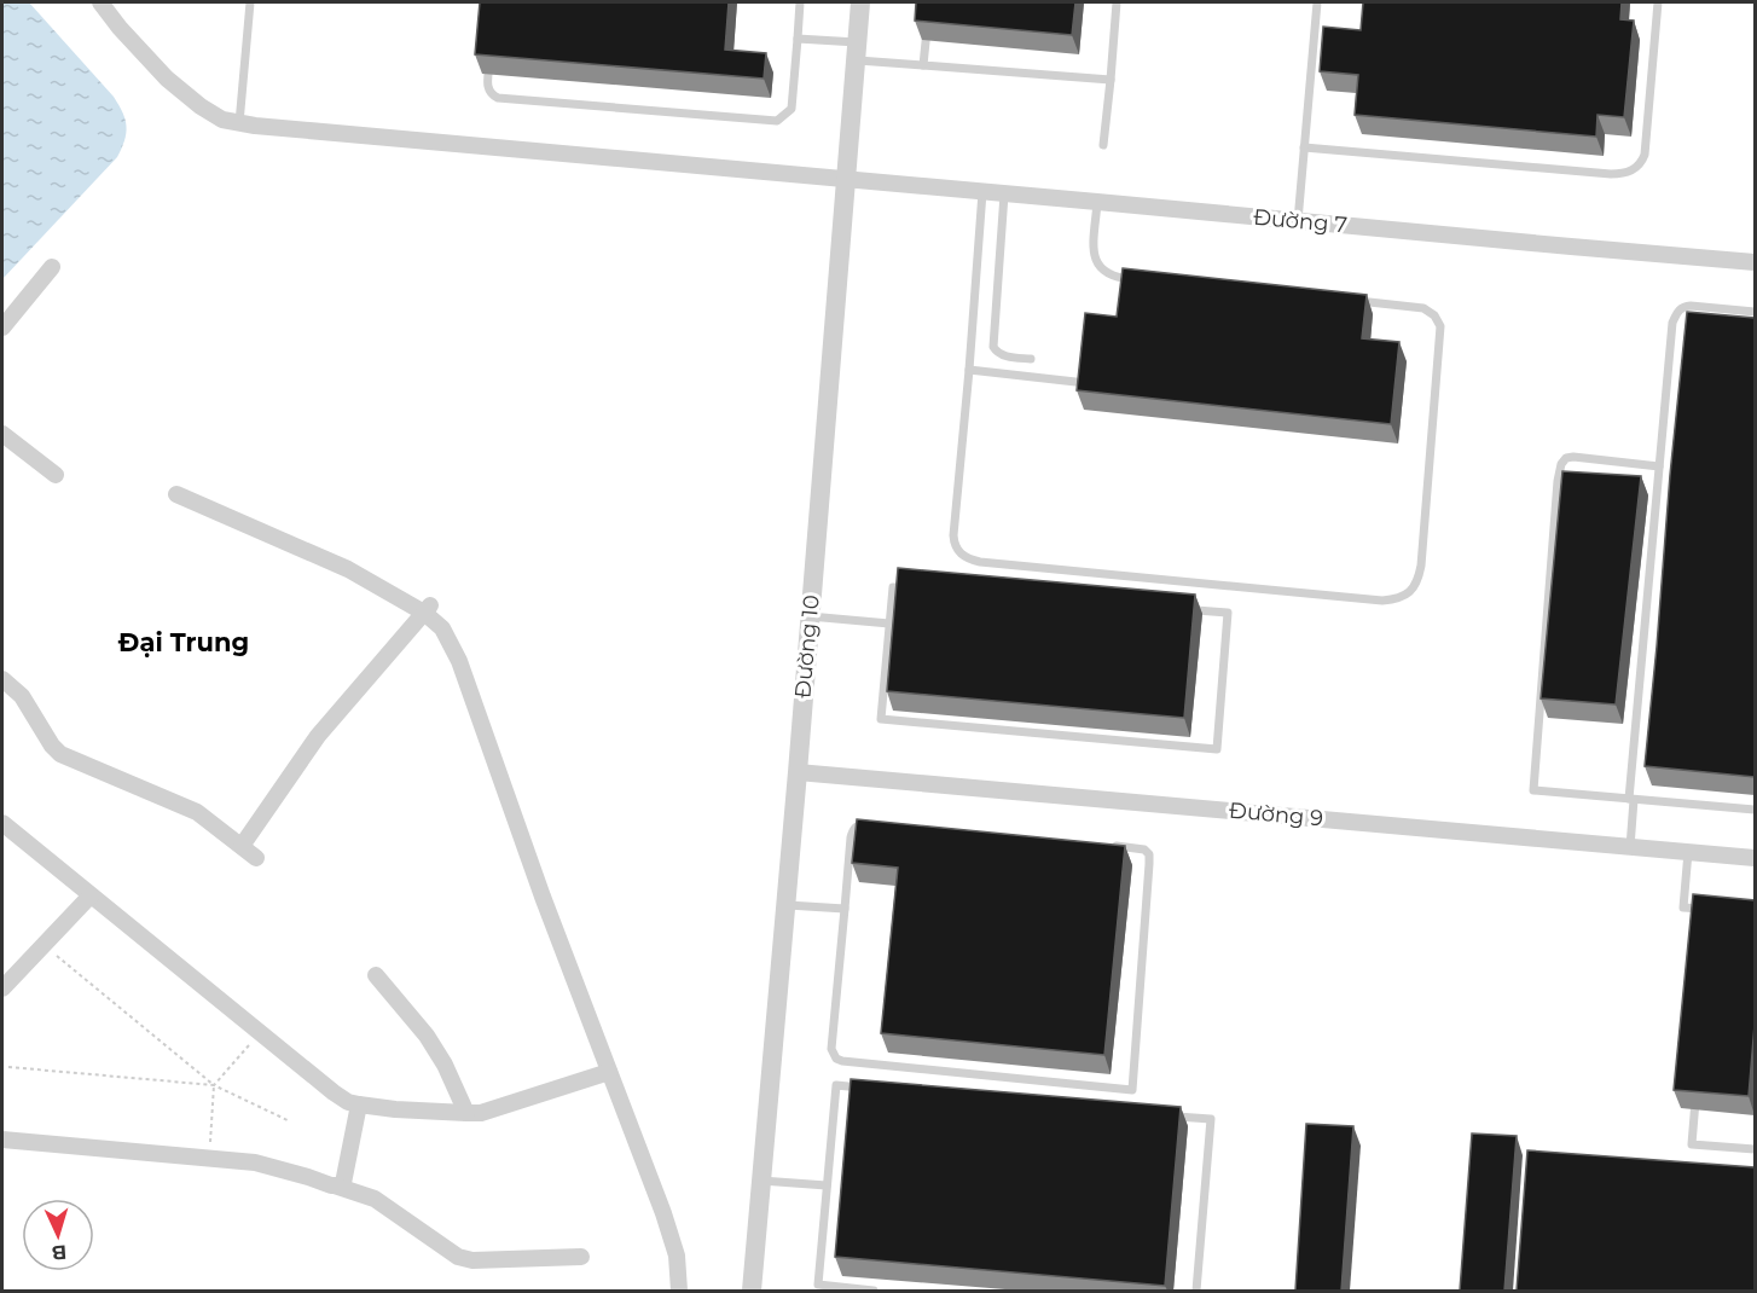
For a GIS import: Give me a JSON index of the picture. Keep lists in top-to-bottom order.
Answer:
{
  "streets": {
    "street": ["Đường 7", "Đường 10", "Đường 9"]
  },
  "crossings": [
    ["Đường 7", "Đường 10"],
    ["Đường 10", "Đường 9"]
  ],
  "districts": ["Đại Trung"],
  "north": "bottom"
}
